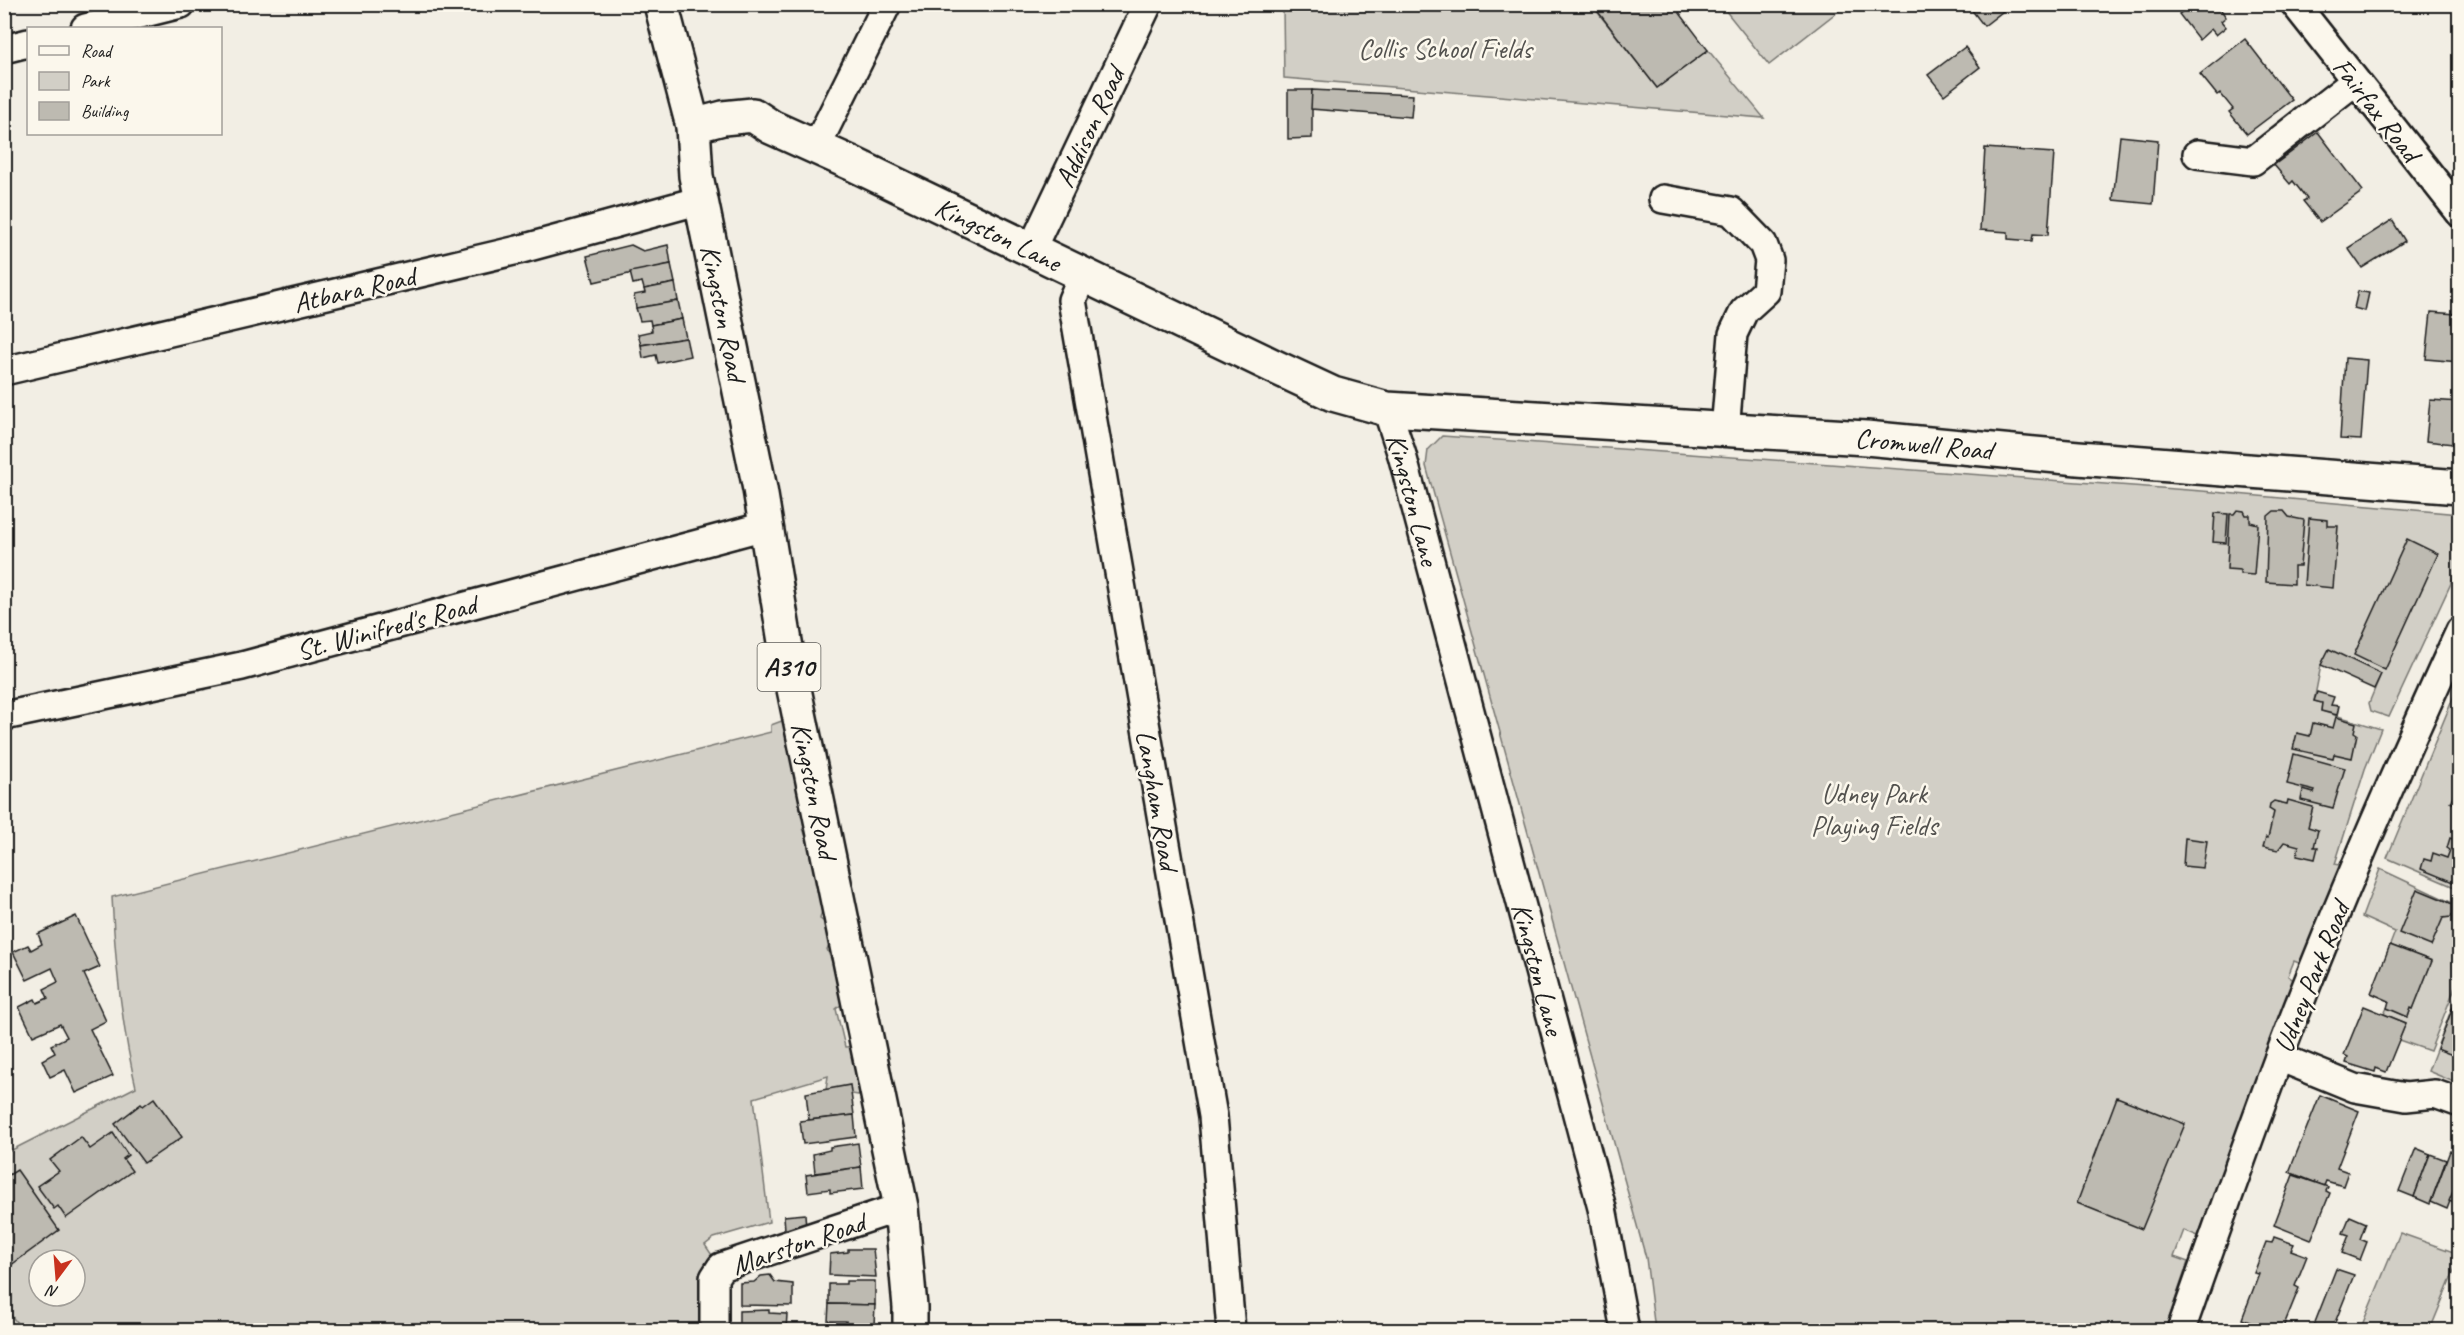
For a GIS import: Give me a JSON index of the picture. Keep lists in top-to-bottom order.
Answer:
{
  "streets": {
    "main road": [
      "Kingston Lane",
      "Kingston Road",
      "Cromwell Road",
      "A310"
    ],
    "street": [
      "Fairfax Road",
      "Addison Road",
      "Atbara Road",
      "St. Winifred's Road",
      "Langham Road",
      "Udney Park Road",
      "Marston Road"
    ]
  },
  "crossings": [
    ["Addison Road", "Kingston Lane"],
    ["Kingston Lane", "Kingston Road"],
    ["Kingston Lane", "Cromwell Road"],
    ["Kingston Lane", "Langham Road"],
    ["Atbara Road", "Kingston Road"],
    ["Kingston Road", "St. Winifred's Road"],
    ["Kingston Road", "Marston Road"]
  ],
  "parks": ["Collis School Fields", "Udney Park Playing Fields"],
  "legend": ["Road", "Park", "Building"],
  "north": "bottom"
}
